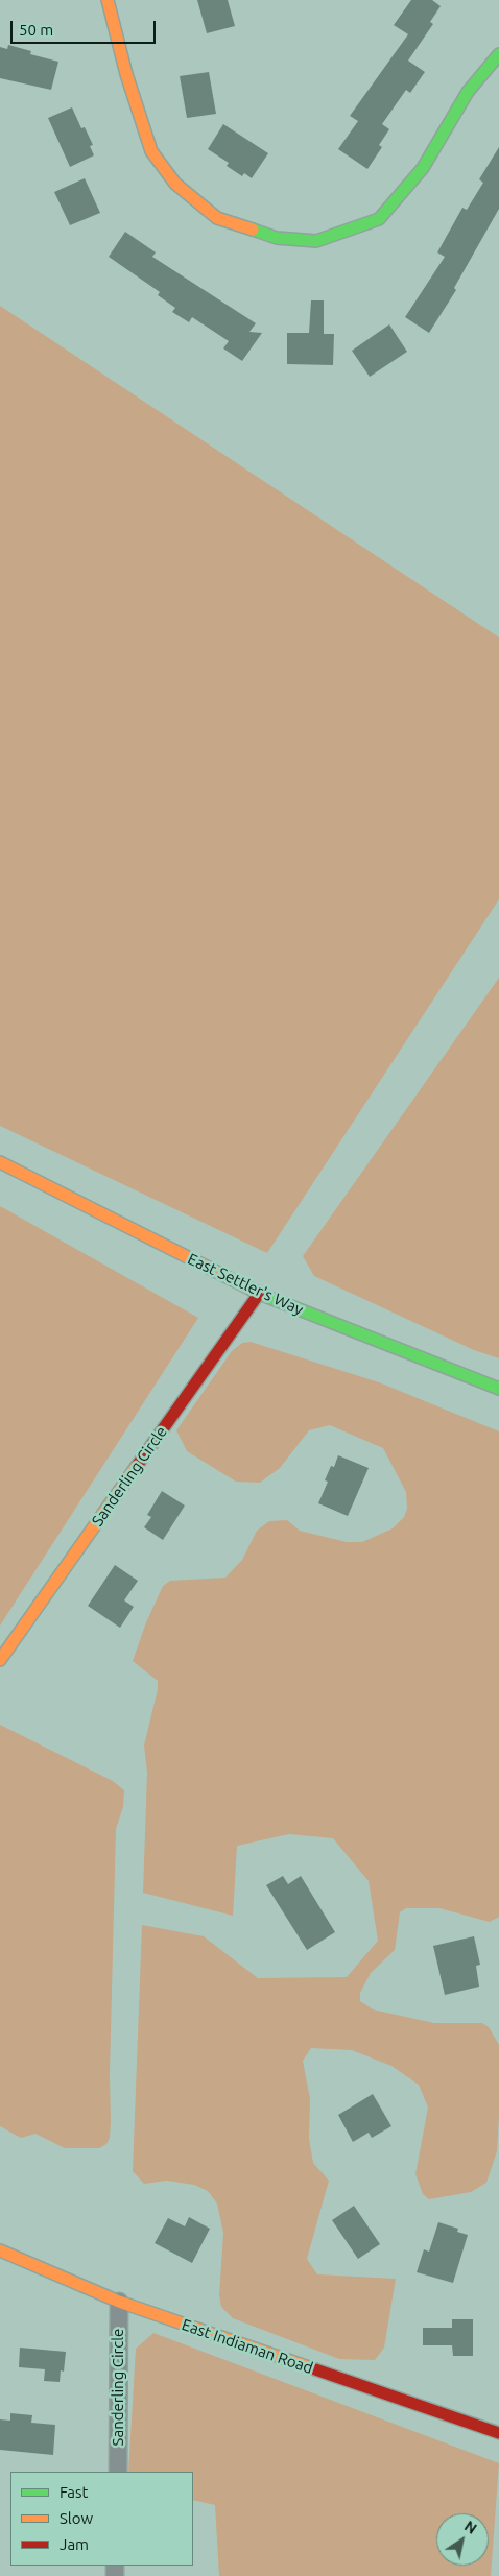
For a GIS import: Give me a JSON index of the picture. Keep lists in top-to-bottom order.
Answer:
{
  "streets": {
    "street": ["East Settler's Way", "Sanderling Circle", "East Indiaman Road"]
  },
  "crossings": [
    ["East Settler's Way", "Sanderling Circle"],
    ["Sanderling Circle", "East Indiaman Road"]
  ],
  "legend": ["Fast", "Slow", "Jam"],
  "scale_bar": "50 m",
  "north": "top right"
}
